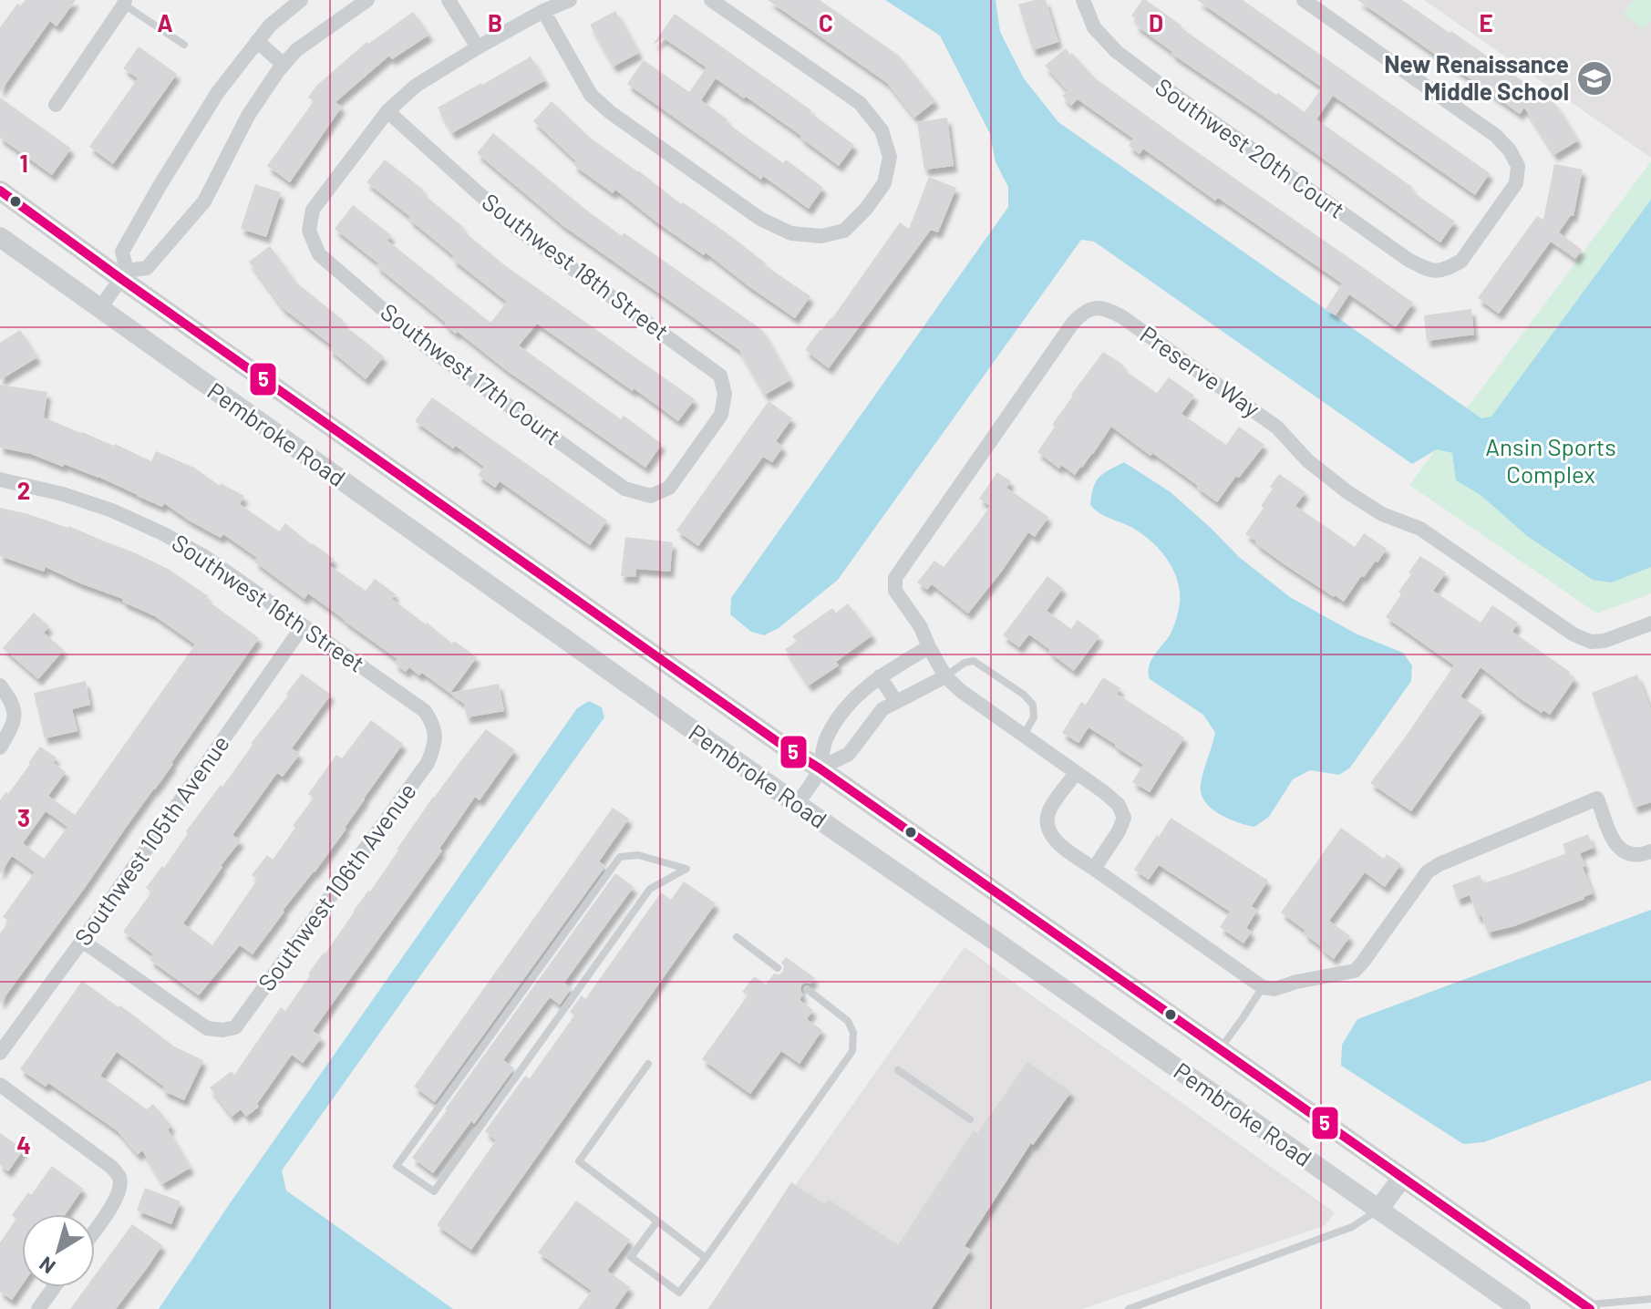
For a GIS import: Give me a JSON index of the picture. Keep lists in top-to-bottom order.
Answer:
{
  "streets": {
    "main road": ["Pembroke Road"],
    "street": [
      "Southwest 20th Court",
      "Southwest 18th Street",
      "Preserve Way",
      "Southwest 17th Court",
      "Southwest 16th Street",
      "Southwest 105th Avenue",
      "Southwest 106th Avenue"
    ]
  },
  "crossings": [
    ["Southwest 18th Street", "Southwest 17th Court"],
    ["Southwest 16th Street", "Southwest 105th Avenue"],
    ["Southwest 16th Street", "Southwest 106th Avenue"],
    ["Southwest 105th Avenue", "Southwest 106th Avenue"]
  ],
  "parks": ["Ansin Sports Complex"],
  "places": {
    "school or university": ["New Renaissance Middle School"]
  },
  "lines": ["transit line 5"],
  "north": "bottom left",
  "grid": {
    "columns": [
      "A",
      "B",
      "C",
      "D",
      "E"
    ],
    "rows": [
      "1",
      "2",
      "3",
      "4"
    ]
  }
}
